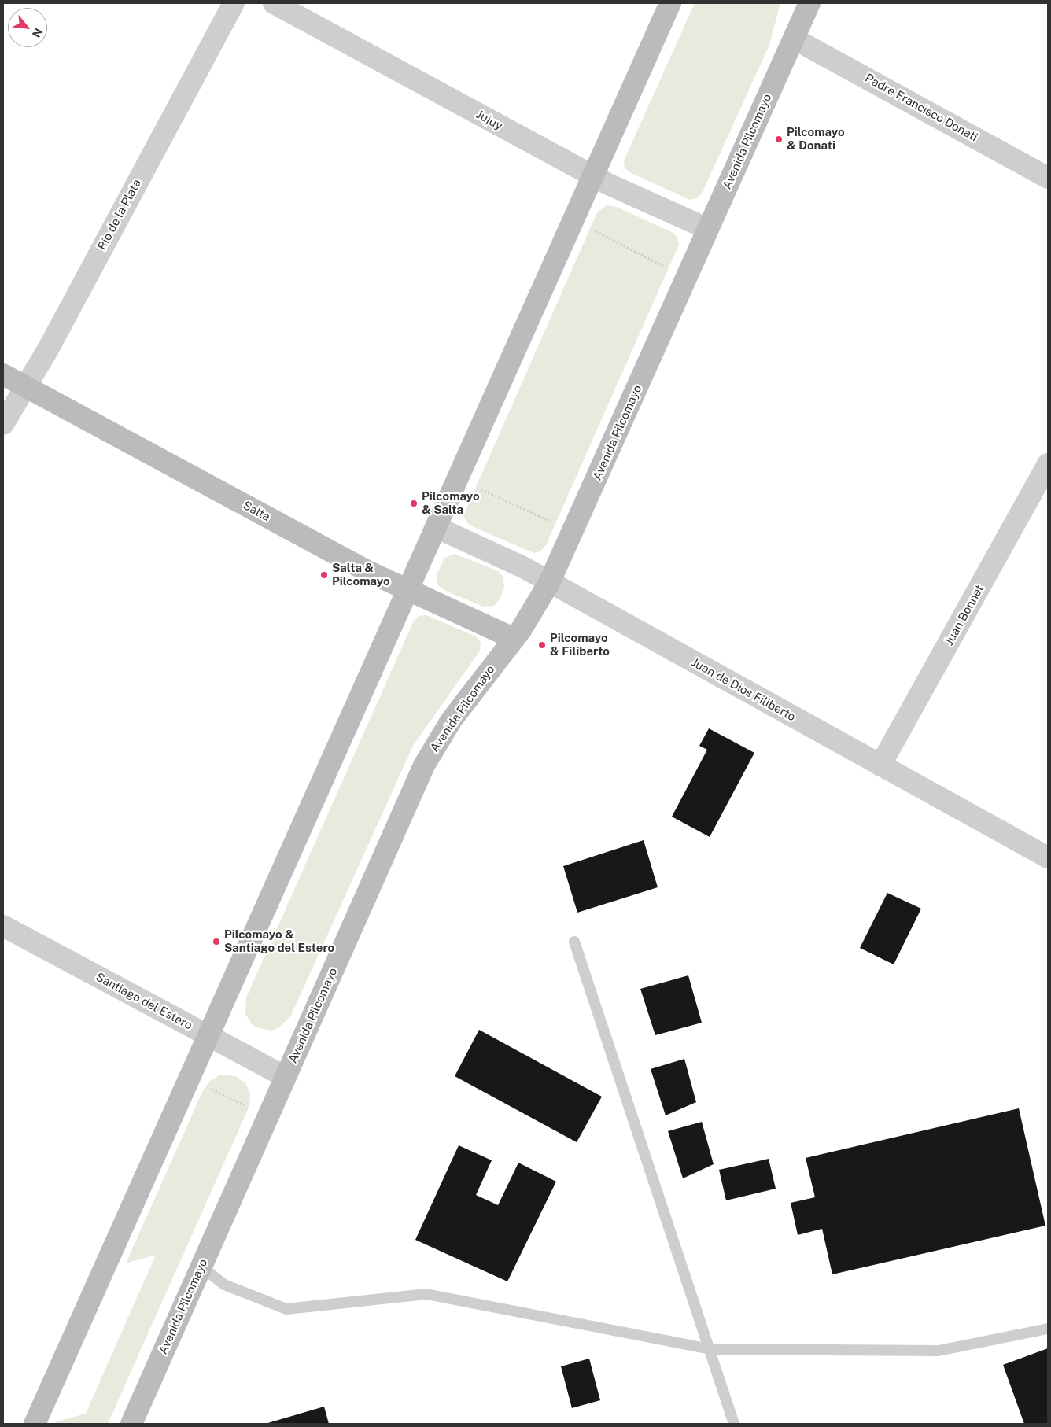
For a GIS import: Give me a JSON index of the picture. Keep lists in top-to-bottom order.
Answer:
{
  "streets": {
    "main road": ["Avenida Pilcomayo", "Salta"],
    "street": [
      "Padre Francisco Donati",
      "Jujuy",
      "Río de la Plata",
      "Juan Bonnet",
      "Juan de Dios Filiberto",
      "Santiago del Estero"
    ]
  },
  "crossings": [
    ["Padre Francisco Donati", "Avenida Pilcomayo"],
    ["Jujuy", "Avenida Pilcomayo"],
    ["Avenida Pilcomayo", "Salta"],
    ["Avenida Pilcomayo", "Juan de Dios Filiberto"],
    ["Avenida Pilcomayo", "Santiago del Estero"],
    ["Río de la Plata", "Salta"],
    ["Juan Bonnet", "Juan de Dios Filiberto"]
  ],
  "places": [
    "Pilcomayo & Donati",
    "Pilcomayo & Salta",
    "Salta & Pilcomayo",
    "Pilcomayo & Filiberto",
    "Pilcomayo & Santiago del Estero"
  ],
  "north": "bottom right"
}
